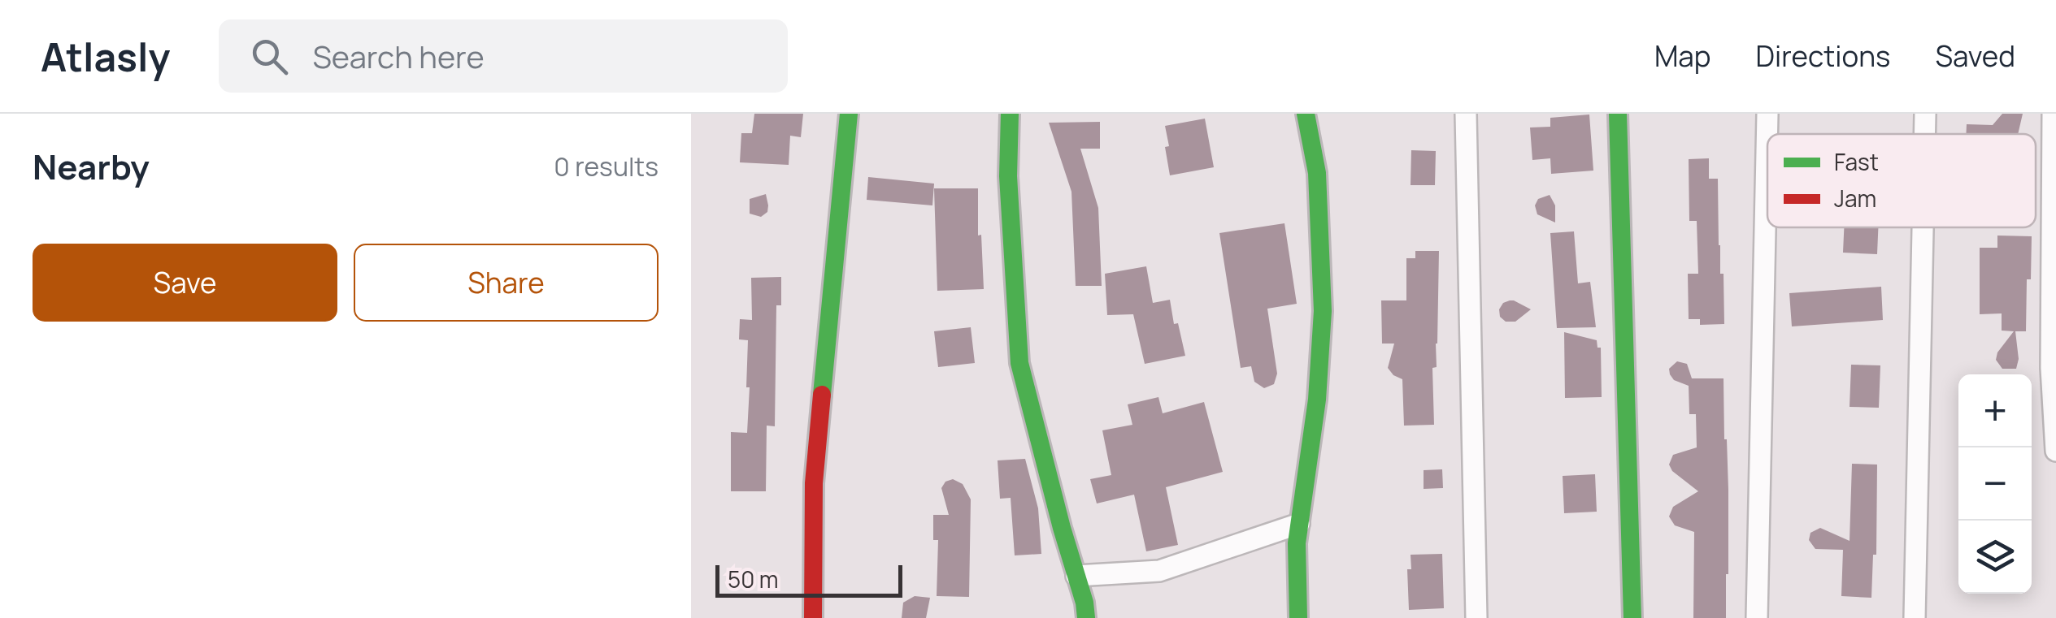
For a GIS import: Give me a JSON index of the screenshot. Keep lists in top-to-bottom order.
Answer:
{
  "legend": ["Fast", "Jam"],
  "scale_bar": "50 m",
  "page": {
    "header": "Atlasly",
    "search": "Search here",
    "nav": ["Map", "Directions", "Saved"],
    "heading": ["Nearby", "0 results"],
    "buttons": ["Save", "Share"],
    "map_buttons": ["+", "−"],
    "scale": "50 m"
  }
}
